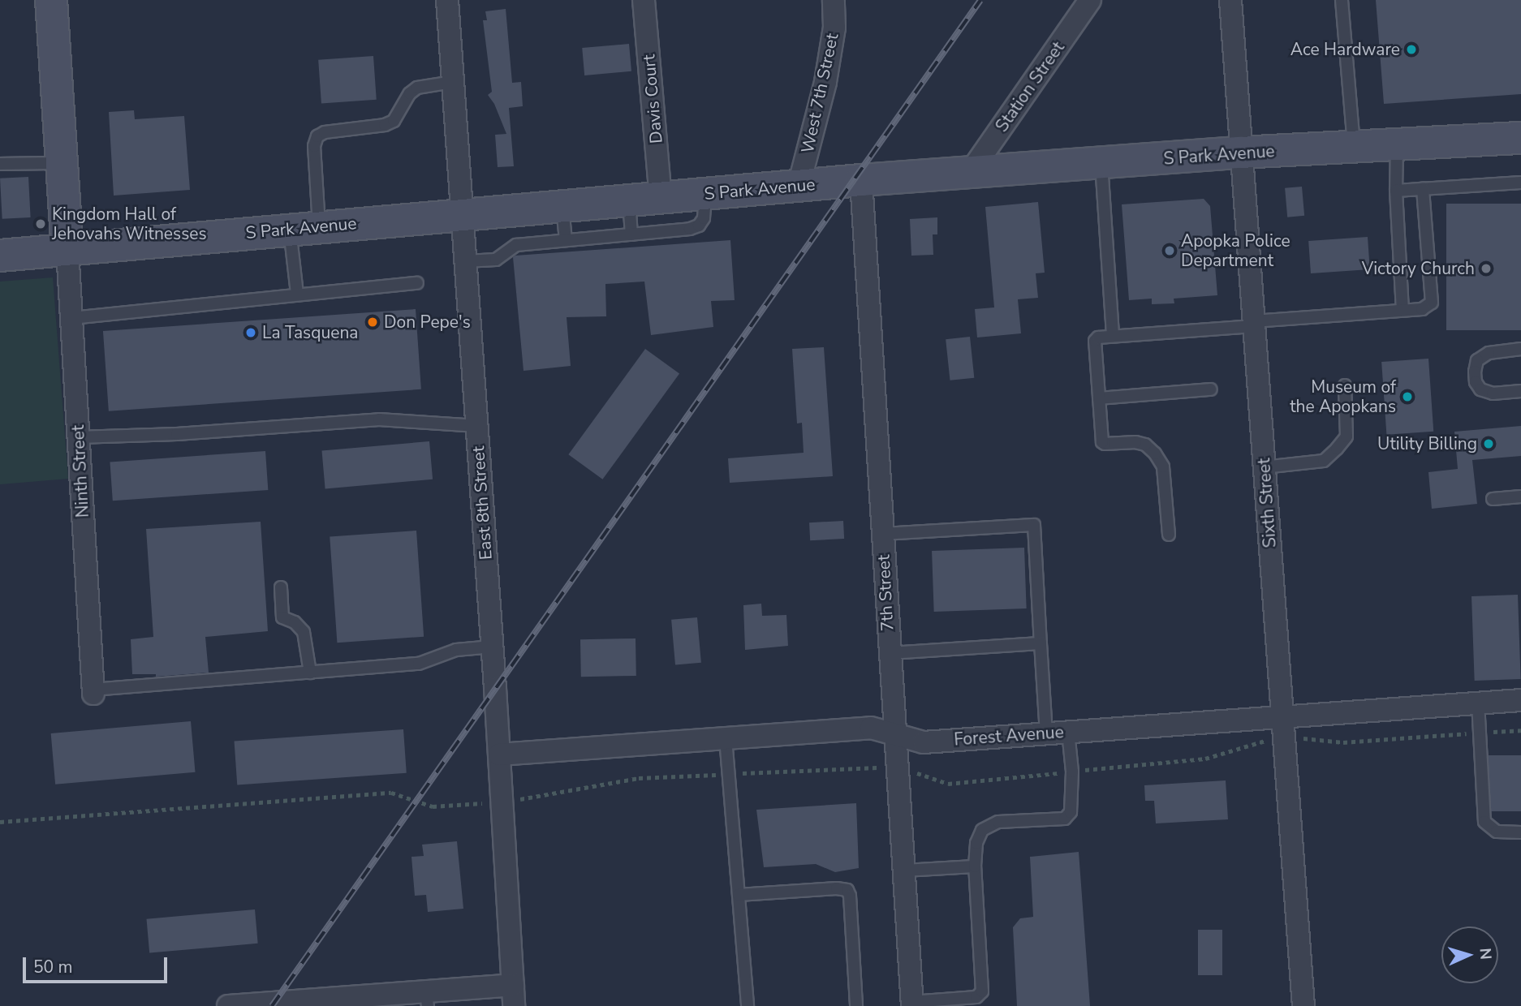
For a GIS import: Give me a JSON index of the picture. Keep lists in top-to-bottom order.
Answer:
{
  "streets": {
    "main road": ["S Park Avenue"],
    "street": [
      "Station Street",
      "West 7th Street",
      "Davis Court",
      "Ninth Street",
      "East 8th Street",
      "Sixth Street",
      "7th Street",
      "Forest Avenue"
    ]
  },
  "crossings": [
    ["Station Street", "S Park Avenue"],
    ["West 7th Street", "S Park Avenue"],
    ["Davis Court", "S Park Avenue"],
    ["S Park Avenue", "Ninth Street"],
    ["S Park Avenue", "East 8th Street"],
    ["S Park Avenue", "Sixth Street"],
    ["S Park Avenue", "7th Street"],
    ["East 8th Street", "Forest Avenue"],
    ["Sixth Street", "Forest Avenue"],
    ["7th Street", "Forest Avenue"]
  ],
  "places": [
    "Ace Hardware",
    "Kingdom Hall of Jehovahs Witnesses",
    "Apopka Police Department",
    "Victory Church",
    "Don Pepe's",
    "La Tasquena",
    "Museum of the Apopkans",
    "Utility Billing"
  ],
  "scale_bar": "50 m",
  "north": "right"
}
